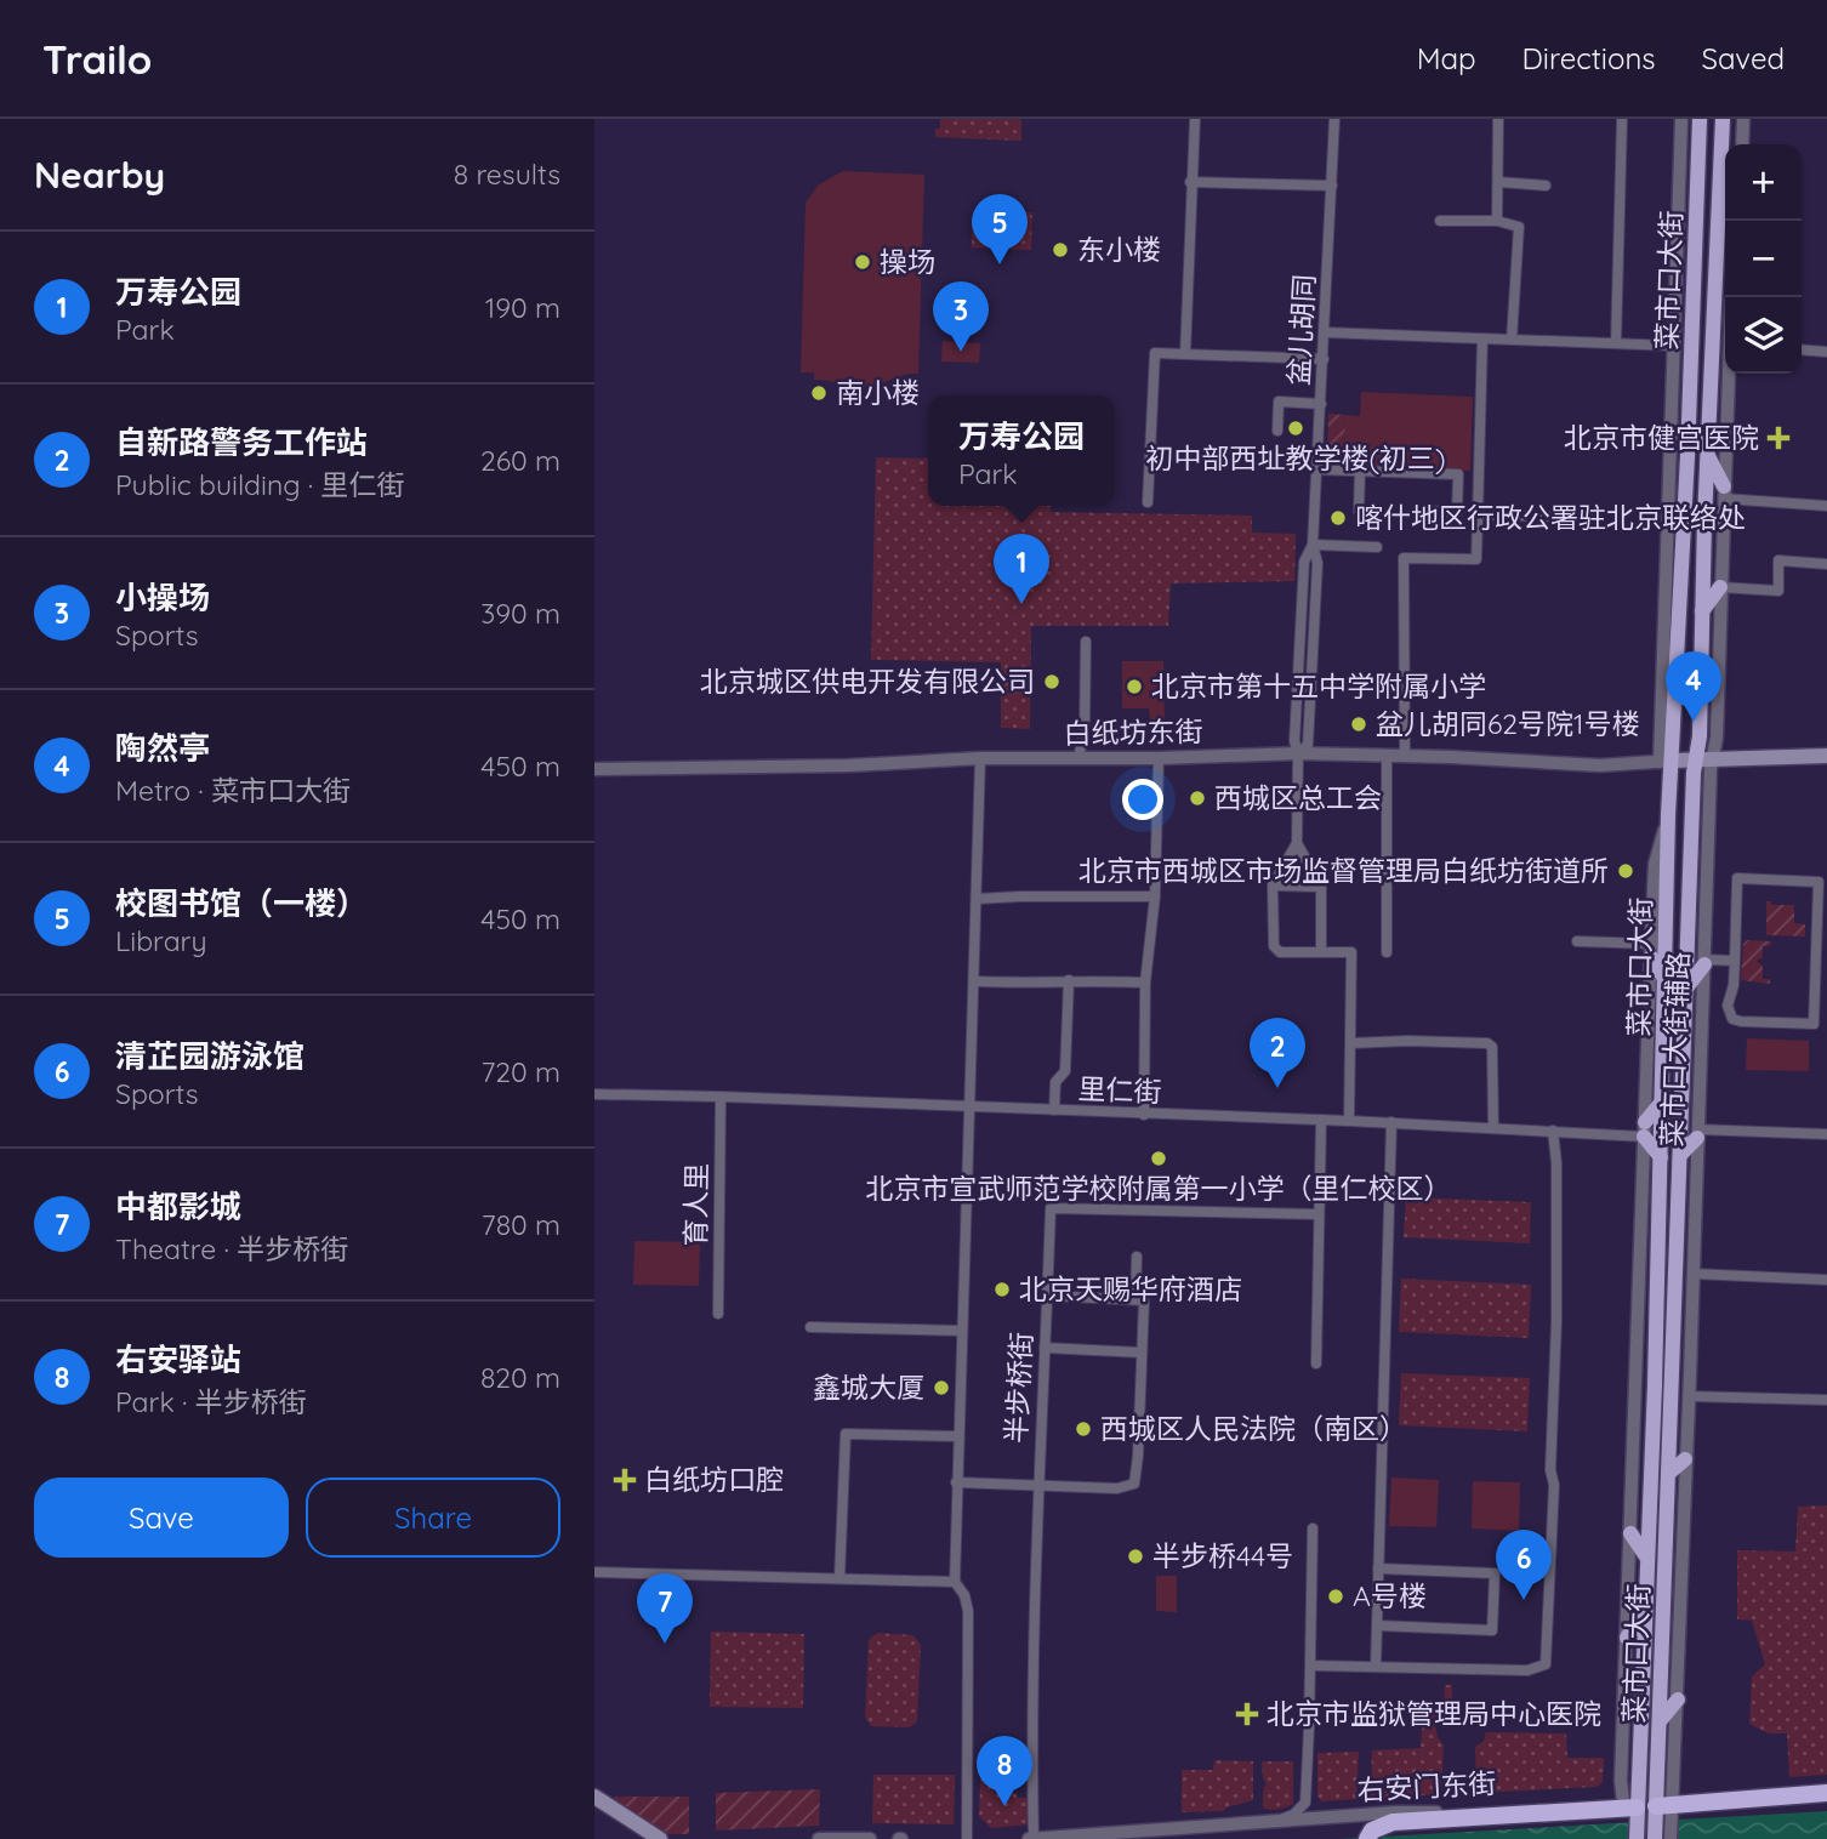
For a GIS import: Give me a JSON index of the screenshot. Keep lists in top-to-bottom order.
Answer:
{
  "streets": {
    "main road": ["菜市口大街"],
    "street": [
      "盆儿胡同",
      "白纸坊东街",
      "菜市口大街辅路",
      "里仁街",
      "育人里",
      "半步桥街",
      "右安门东街"
    ]
  },
  "crossings": [
    ["菜市口大街", "白纸坊东街"],
    ["菜市口大街", "菜市口大街辅路"],
    ["菜市口大街", "右安门东街"],
    ["盆儿胡同", "白纸坊东街"],
    ["白纸坊东街", "半步桥街"],
    ["菜市口大街辅路", "右安门东街"],
    ["里仁街", "育人里"],
    ["里仁街", "半步桥街"],
    ["半步桥街", "右安门东街"]
  ],
  "places": {
    "other": [
      "东小楼",
      "操场",
      "南小楼",
      "初中部西址教学楼(初三)",
      "喀什地区行政公署驻北京联络处",
      "北京城区供电开发有限公司",
      "北京市第十五中学附属小学",
      "盆儿胡同62号院1号楼",
      "西城区总工会",
      "北京市西城区市场监督管理局白纸坊街道所",
      "北京市宣武师范学校附属第一小学（里仁校区）",
      "北京天赐华府酒店",
      "鑫城大厦",
      "西城区人民法院（南区）",
      "半步桥44号",
      "A号楼"
    ],
    "health": ["北京市健宫医院", "白纸坊口腔", "北京市监狱管理局中心医院"]
  },
  "page": {
    "header": "Trailo",
    "nav": ["Map", "Directions", "Saved"],
    "heading": ["Nearby", "8 results"],
    "map_buttons": ["+", "−"],
    "pins": [
      "5",
      "3",
      "1",
      "4",
      "2",
      "6",
      "7",
      "8"
    ],
    "list": [
      {
        "mark": "1",
        "name": "万寿公园",
        "note": "Park",
        "value": "190 m"
      },
      {
        "mark": "2",
        "name": "自新路警务工作站",
        "note": "Public building · 里仁街",
        "value": "260 m"
      },
      {
        "mark": "3",
        "name": "小操场",
        "note": "Sports",
        "value": "390 m"
      },
      {
        "mark": "4",
        "name": "陶然亭",
        "note": "Metro · 菜市口大街",
        "value": "450 m"
      },
      {
        "mark": "5",
        "name": "校图书馆（一楼）",
        "note": "Library",
        "value": "450 m"
      },
      {
        "mark": "6",
        "name": "清芷园游泳馆",
        "note": "Sports",
        "value": "720 m"
      },
      {
        "mark": "7",
        "name": "中都影城",
        "note": "Theatre · 半步桥街",
        "value": "780 m"
      },
      {
        "mark": "8",
        "name": "右安驿站",
        "note": "Park · 半步桥街",
        "value": "820 m"
      }
    ],
    "popup": ["万寿公园", "Park"],
    "buttons": ["Save", "Share"]
  }
}
